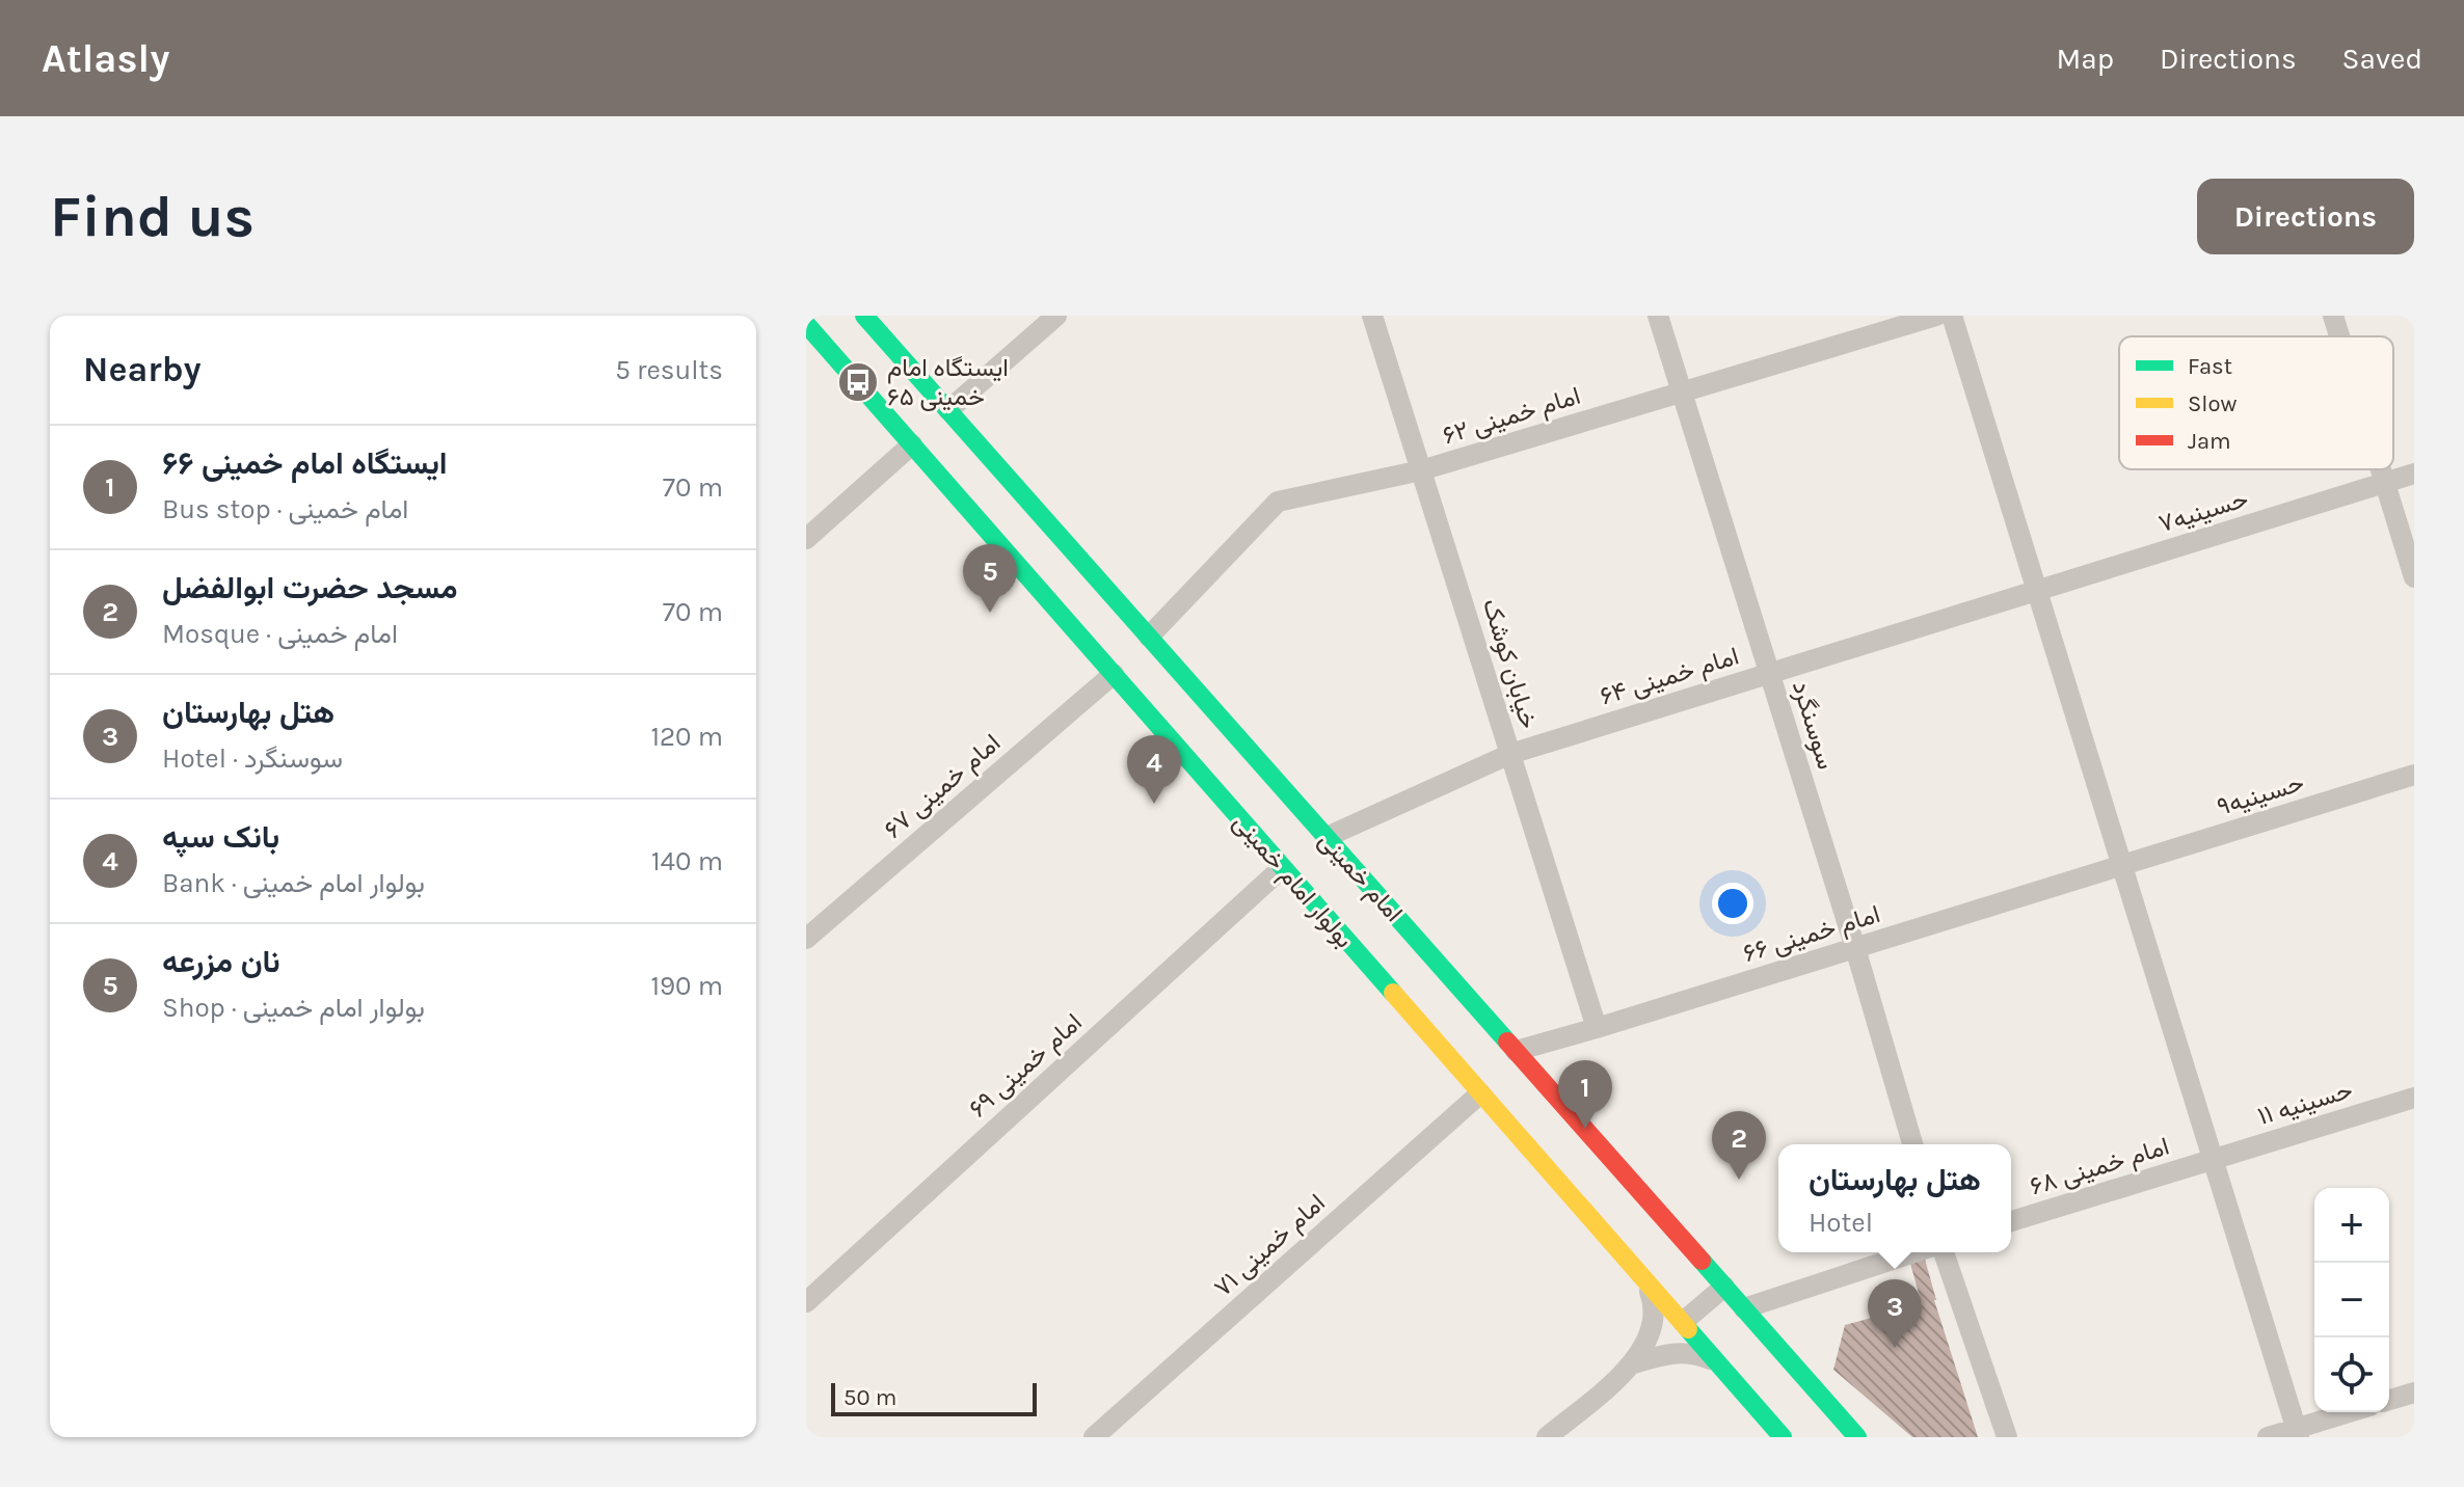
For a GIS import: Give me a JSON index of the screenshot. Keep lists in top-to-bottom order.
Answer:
{
  "streets": {
    "main road": ["امام خمینی", "بولوار امام خمینی"],
    "street": [
      "امام خمینی ۶۲",
      "حسینیه۷",
      "خیابان کوشک",
      "امام خمینی ۶۴",
      "سوسنگرد",
      "امام خمینی ۶۷",
      "حسینیه۹",
      "امام خمینی ۶۶",
      "امام خمینی ۶۹",
      "حسینیه ۱۱",
      "امام خمینی ۶۸",
      "امام خمینی ۷۱"
    ]
  },
  "crossings": [
    ["امام خمینی ۶۲", "خیابان کوشک"],
    ["امام خمینی ۶۲", "سوسنگرد"],
    ["امام خمینی ۶۲", "امام خمینی"],
    ["حسینیه۷", "امام خمینی ۶۴"],
    ["خیابان کوشک", "امام خمینی ۶۴"],
    ["خیابان کوشک", "امام خمینی ۶۶"],
    ["امام خمینی ۶۴", "سوسنگرد"],
    ["امام خمینی ۶۴", "امام خمینی"],
    ["سوسنگرد", "امام خمینی ۶۶"],
    ["امام خمینی ۶۷", "بولوار امام خمینی"],
    ["حسینیه۹", "امام خمینی ۶۶"],
    ["امام خمینی", "امام خمینی ۶۶"],
    ["بولوار امام خمینی", "امام خمینی ۶۹"],
    ["بولوار امام خمینی", "امام خمینی ۷۱"],
    ["حسینیه ۱۱", "امام خمینی ۶۸"]
  ],
  "places": {
    "bus stop": ["ایستگاه امام خمینی ۶۵"]
  },
  "legend": ["Fast", "Slow", "Jam"],
  "scale_bar": "50 m",
  "page": {
    "header": "Atlasly",
    "nav": ["Map", "Directions", "Saved"],
    "buttons": "Directions",
    "title": "Find us",
    "heading": ["Nearby", "5 results"],
    "list": [
      {
        "mark": "1",
        "name": "ایستگاه امام خمینی ۶۶",
        "note": "Bus stop · امام خمینی",
        "value": "70 m"
      },
      {
        "mark": "2",
        "name": "مسجد حضرت ابوالفضل",
        "note": "Mosque · امام خمینی",
        "value": "70 m"
      },
      {
        "mark": "3",
        "name": "هتل بهارستان",
        "note": "Hotel · سوسنگرد",
        "value": "120 m"
      },
      {
        "mark": "4",
        "name": "بانک سپه",
        "note": "Bank · بولوار امام خمینی",
        "value": "140 m"
      },
      {
        "mark": "5",
        "name": "نان مزرعه",
        "note": "Shop · بولوار امام خمینی",
        "value": "190 m"
      }
    ],
    "pins": [
      "5",
      "4",
      "1",
      "2",
      "3"
    ],
    "popup": ["هتل بهارستان", "Hotel"],
    "map_buttons": ["+", "−"],
    "scale": "50 m"
  }
}
